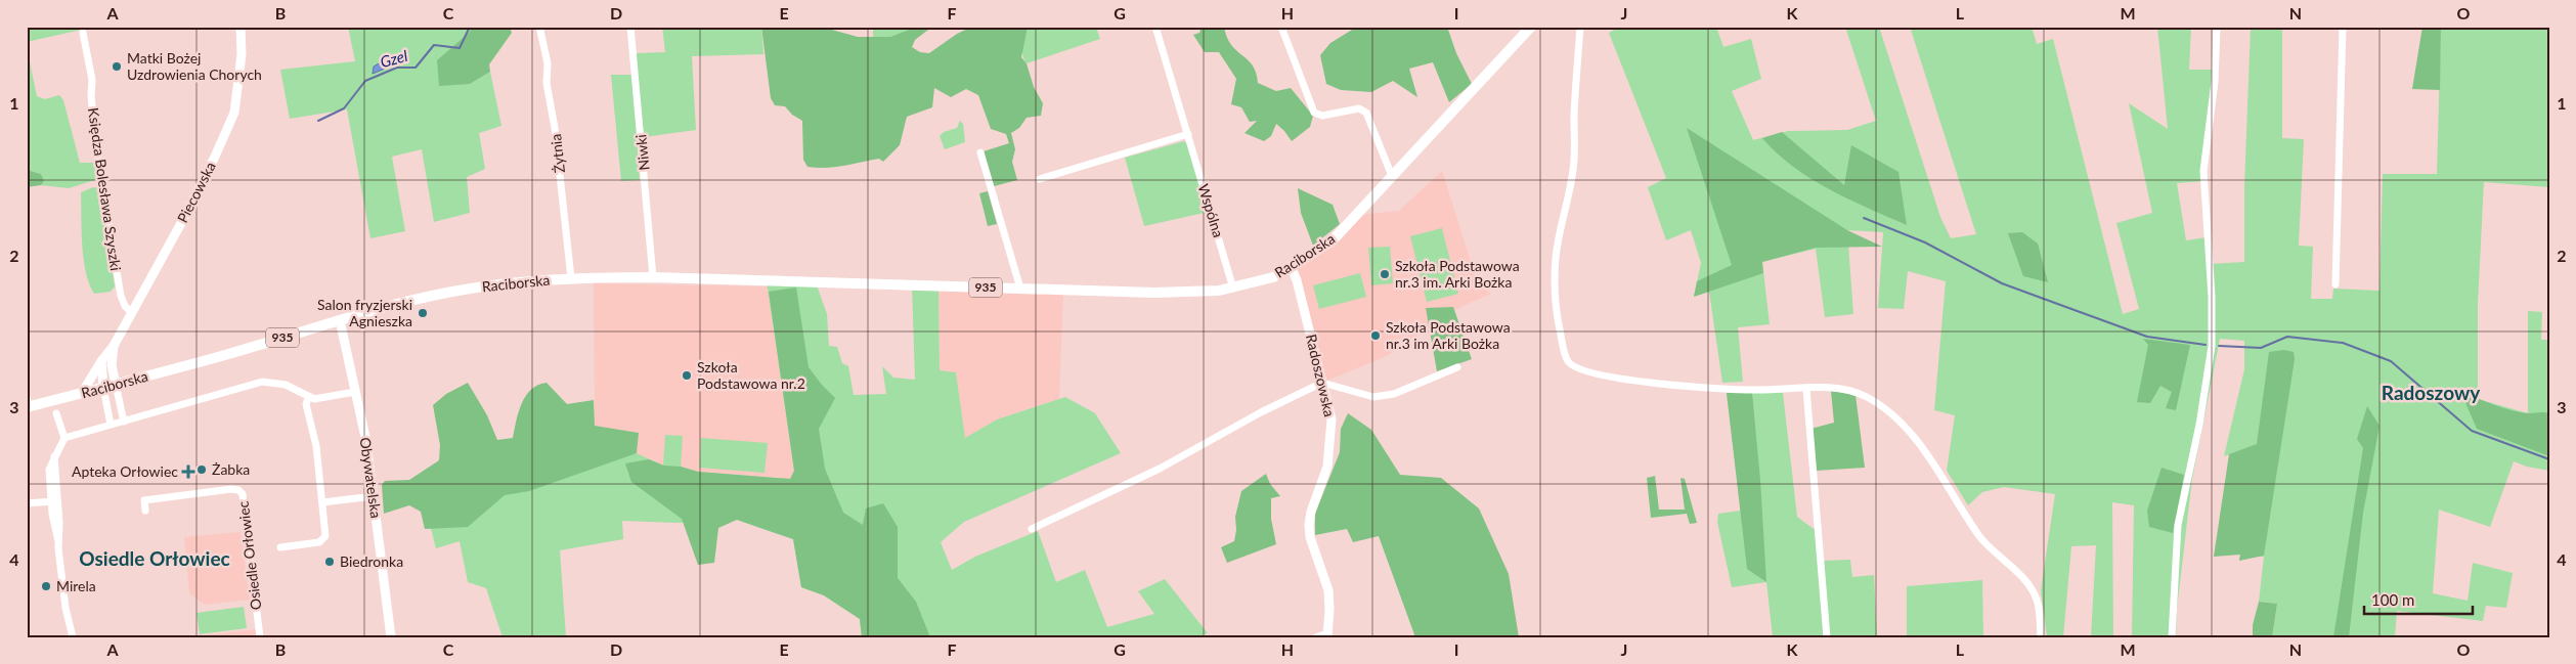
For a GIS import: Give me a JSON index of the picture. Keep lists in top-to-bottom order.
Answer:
{
  "streets": {
    "main road": ["Raciborska", "935"],
    "street": [
      "Niwki",
      "Żytnia",
      "Księdza Bolesława Szyszki",
      "Piecowska",
      "Wspólna",
      "Radoszowska",
      "Obywatelska",
      "Osiedle Orłowiec"
    ]
  },
  "crossings": [
    ["Niwki", "Raciborska"],
    ["Żytnia", "Raciborska"],
    ["Księdza Bolesława Szyszki", "Piecowska"],
    ["Piecowska", "Raciborska"],
    ["Wspólna", "Raciborska"],
    ["Raciborska", "Radoszowska"],
    ["Raciborska", "Obywatelska"]
  ],
  "districts": ["Radoszowy", "Osiedle Orłowiec"],
  "water": ["Gzel"],
  "places": {
    "other": [
      "Matki Bożej Uzdrowienia Chorych",
      "Szkoła Podstawowa nr.3 im. Arki Bożka",
      "Salon fryzjerski Agnieszka",
      "Szkoła Podstawowa nr.3 im Arki Bożka",
      "Szkoła Podstawowa nr.2",
      "Żabka",
      "Biedronka",
      "Mirela"
    ],
    "health": ["Apteka Orłowiec"]
  },
  "scale_bar": "100 m",
  "grid": {
    "columns": [
      "A",
      "B",
      "C",
      "D",
      "E",
      "F",
      "G",
      "H",
      "I",
      "J",
      "K",
      "L",
      "M",
      "N",
      "O"
    ],
    "rows": [
      "1",
      "2",
      "3",
      "4"
    ]
  }
}
